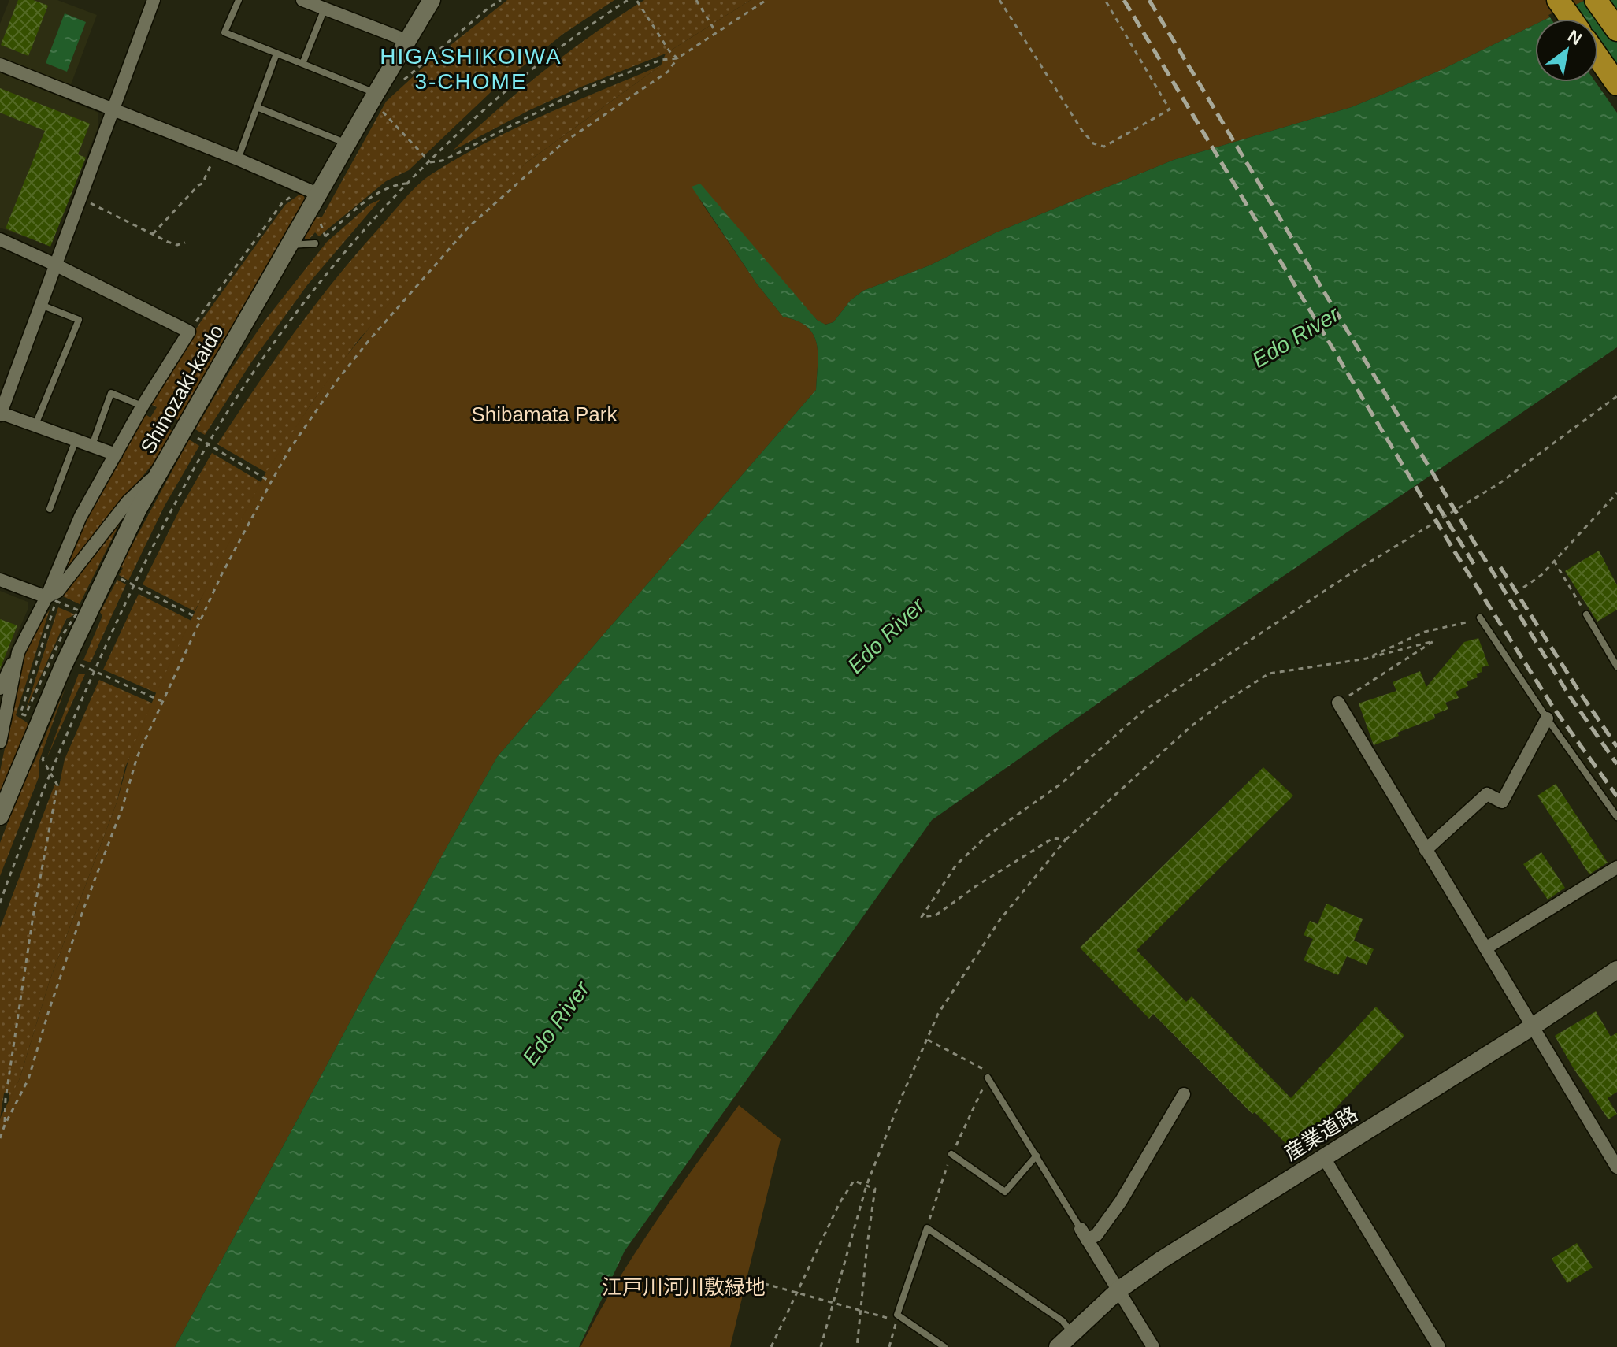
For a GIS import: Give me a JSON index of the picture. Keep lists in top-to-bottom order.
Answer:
{
  "streets": {
    "main road": ["Shinozaki-kaido", "産業道路"]
  },
  "districts": ["HIGASHIKOIWA 3-CHOME"],
  "water": ["Edo River"],
  "parks": ["Shibamata Park", "江戸川河川敷緑地"],
  "north": "top right"
}
